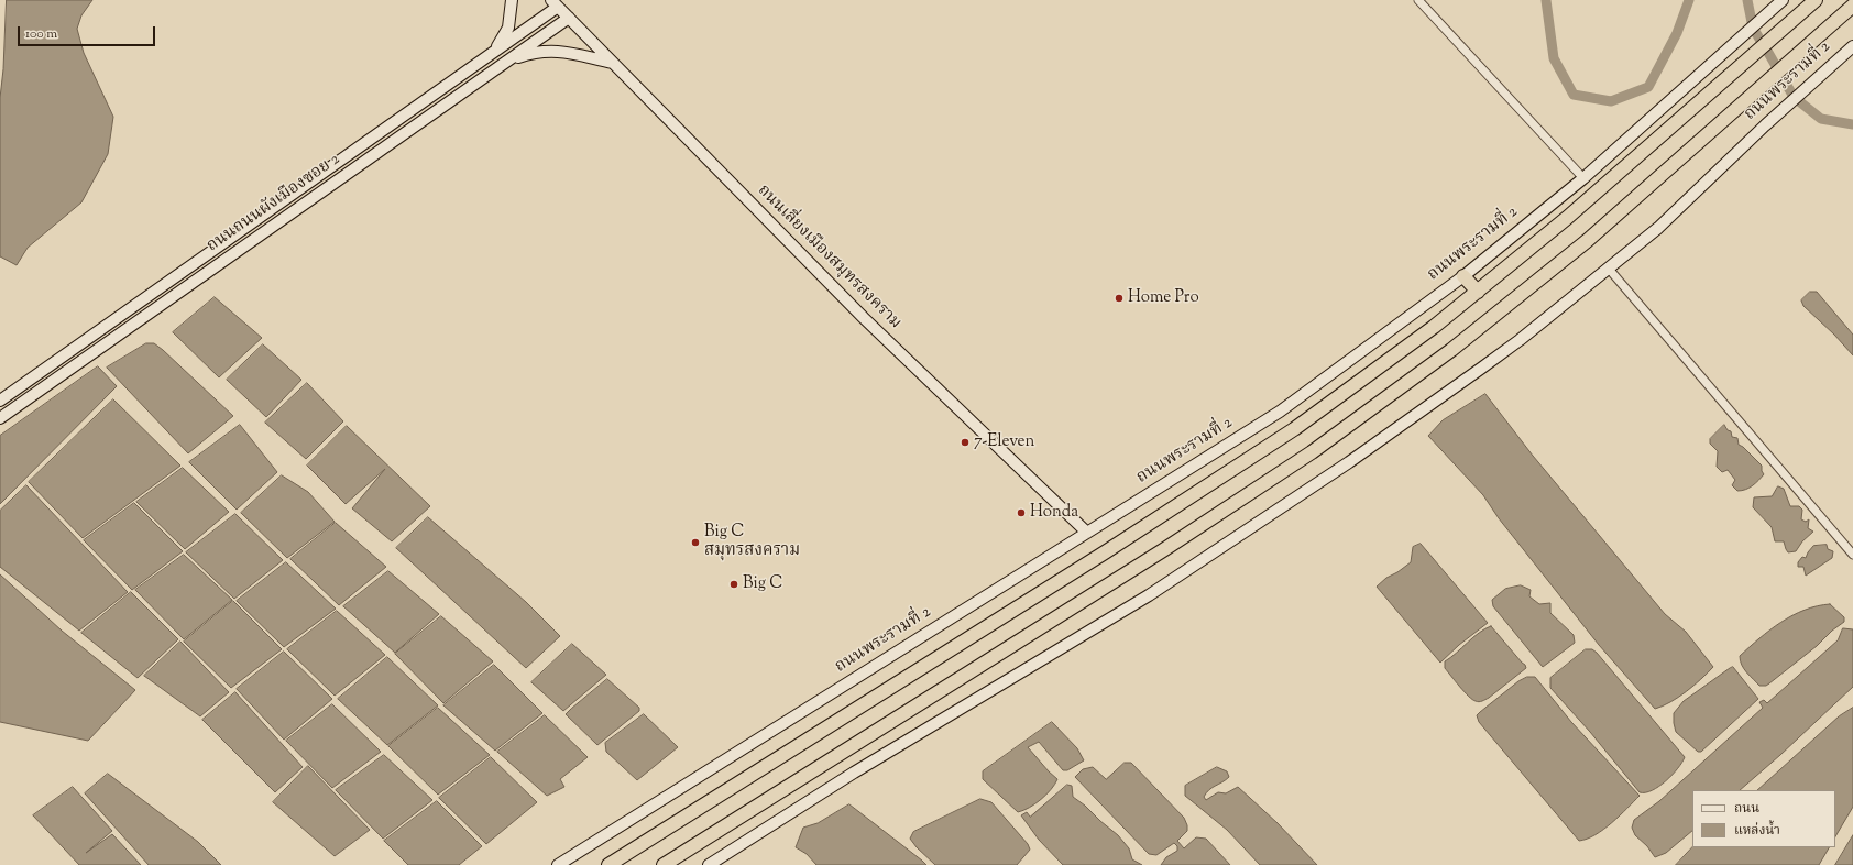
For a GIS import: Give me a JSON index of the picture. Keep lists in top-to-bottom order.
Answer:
{
  "streets": {
    "highway": ["ถนนพระรามที่ 2"],
    "main road": ["ถนนถนนผังเมืองซอย 2", "ถนนเลี่ยงเมืองสมุทรสงคราม"]
  },
  "crossings": [
    ["ถนนพระรามที่ 2", "ถนนเลี่ยงเมืองสมุทรสงคราม"],
    ["ถนนถนนผังเมืองซอย 2", "ถนนเลี่ยงเมืองสมุทรสงคราม"]
  ],
  "places": [
    "Home Pro",
    "7-Eleven",
    "Honda",
    "Big C สมุทรสงคราม",
    "Big C"
  ],
  "legend": ["ถนน", "แหล่งน้ำ"],
  "scale_bar": "100 m"
}
